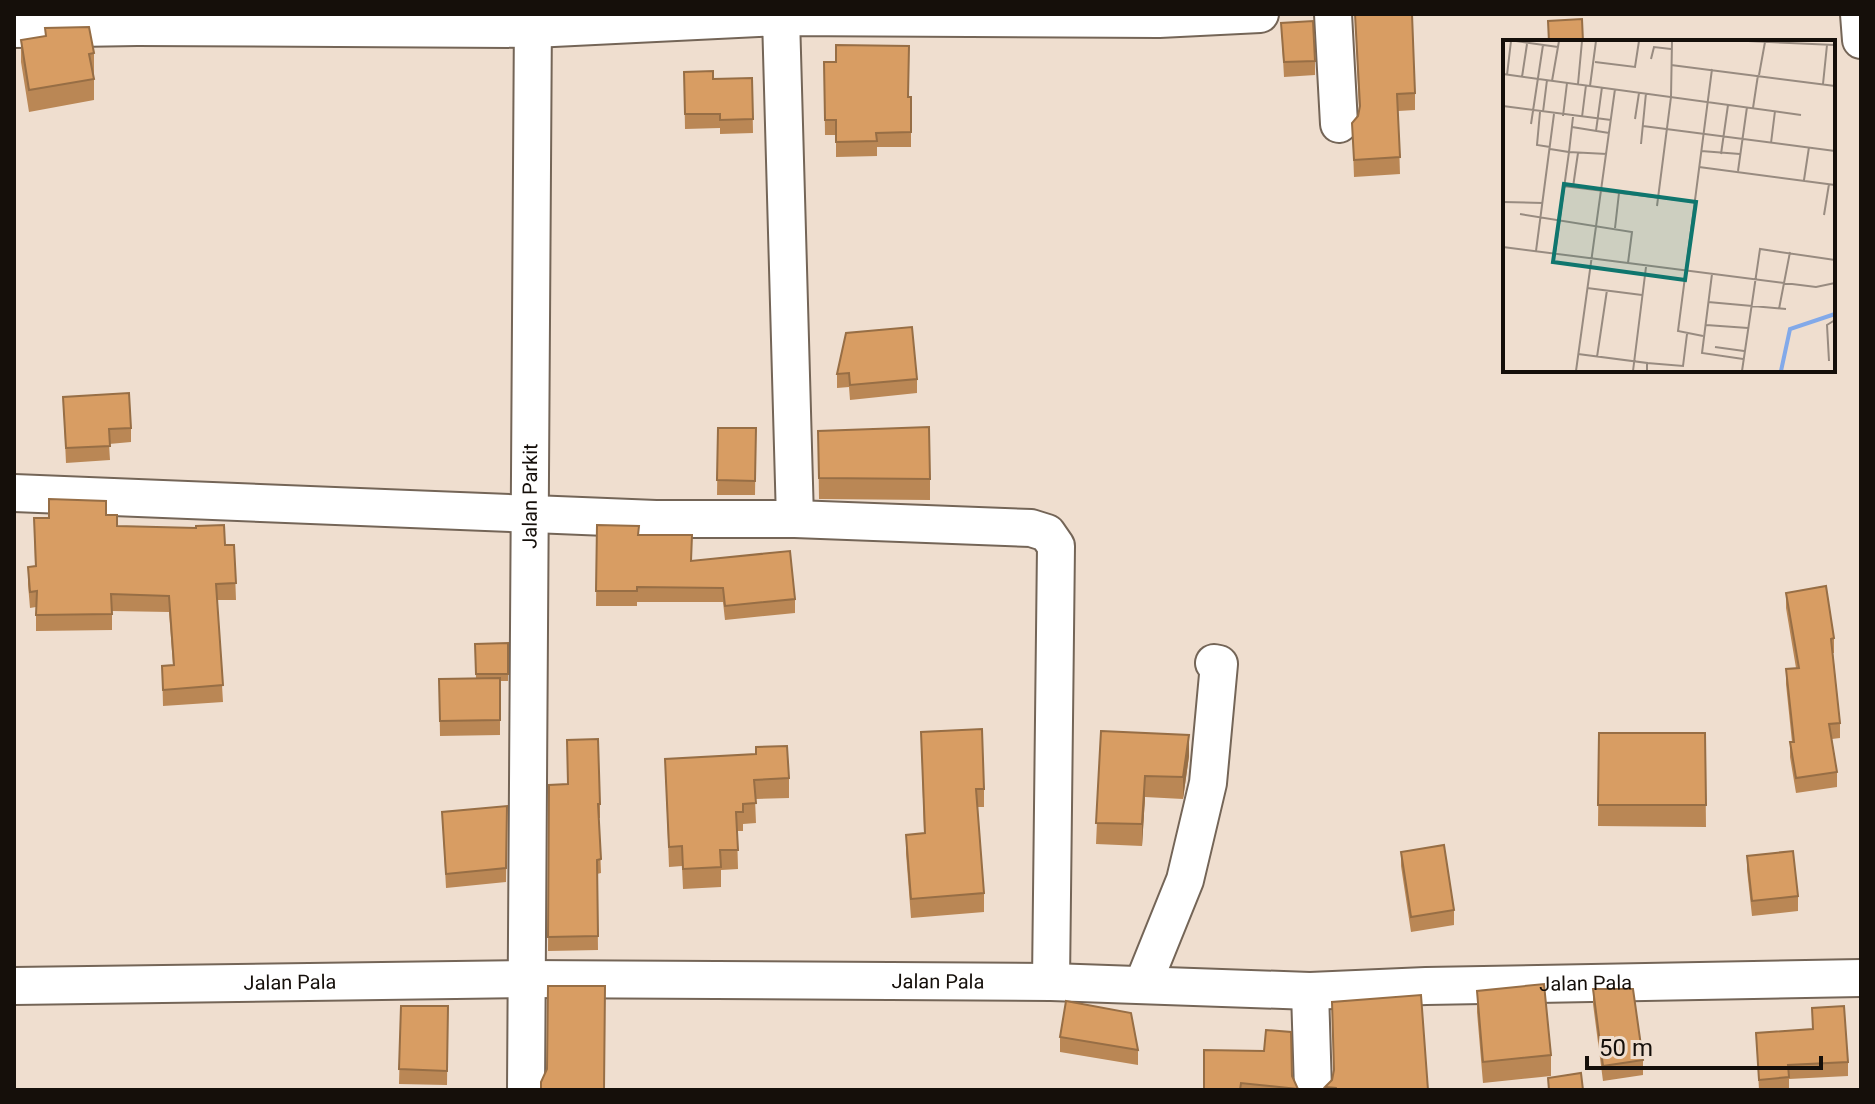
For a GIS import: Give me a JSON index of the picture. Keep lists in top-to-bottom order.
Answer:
{
  "streets": {
    "street": ["Jalan Parkit", "Jalan Pala"]
  },
  "crossings": [
    ["Jalan Parkit", "Jalan Pala"]
  ],
  "scale_bar": "50 m"
}
